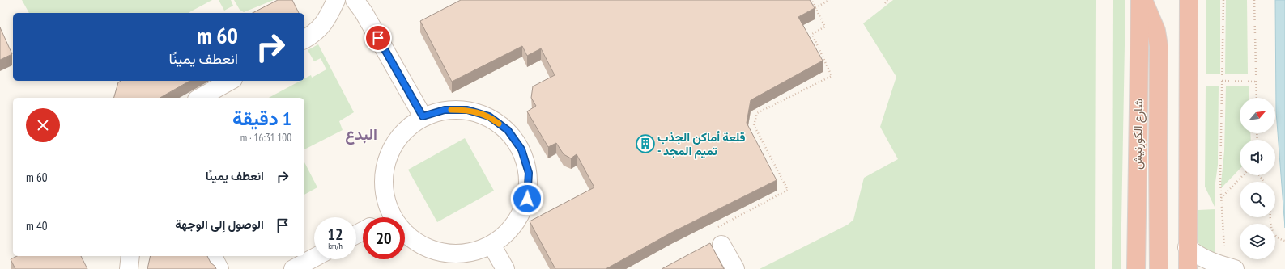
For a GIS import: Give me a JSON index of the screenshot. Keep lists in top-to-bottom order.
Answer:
{
  "streets": {
    "highway": ["شارع الكورنيش"]
  },
  "districts": ["البدع"],
  "places": {
    "building": ["قلعة أماكن الجذب - تميم المجد"]
  },
  "north": "top right",
  "page": {
    "turn": ["60 m", "انعطف يمينًا"],
    "heading": ["1 دقيقة", "100 m · 16:31"],
    "list": [
      {
        "name": "انعطف يمينًا",
        "value": "60 m"
      },
      {
        "name": "الوصول إلى الوجهة",
        "value": "40 m"
      }
    ],
    "speed": "12 km/h",
    "limit": "20"
  }
}
